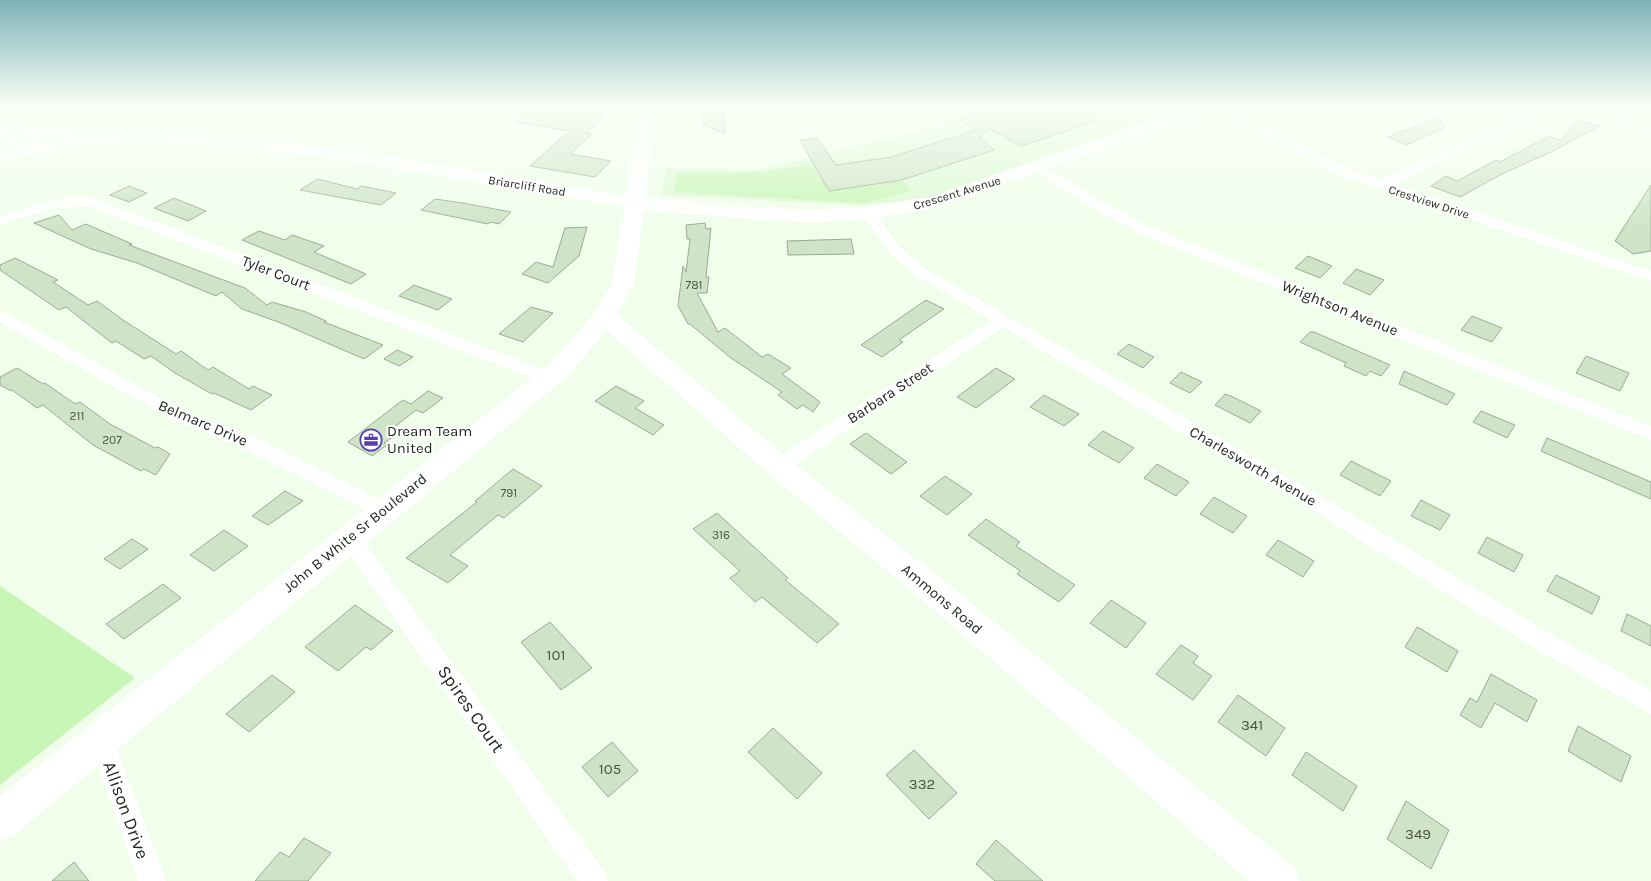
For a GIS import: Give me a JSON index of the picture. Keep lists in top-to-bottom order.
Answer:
{
  "streets": {
    "street": [
      "Briarcliff Road",
      "Crescent Avenue",
      "Crestview Drive",
      "Tyler Court",
      "Wrightson Avenue",
      "Barbara Street",
      "Belmarc Drive",
      "Charlesworth Avenue",
      "John B White Sr Boulevard",
      "Ammons Road",
      "Spires Court",
      "Allison Drive"
    ]
  },
  "crossings": [
    ["Briarcliff Road", "Crescent Avenue"],
    ["Briarcliff Road", "John B White Sr Boulevard"],
    ["Crescent Avenue", "Wrightson Avenue"],
    ["Crescent Avenue", "Charlesworth Avenue"],
    ["Crescent Avenue", "John B White Sr Boulevard"],
    ["Tyler Court", "John B White Sr Boulevard"],
    ["Barbara Street", "Charlesworth Avenue"],
    ["Barbara Street", "Ammons Road"],
    ["Belmarc Drive", "John B White Sr Boulevard"],
    ["John B White Sr Boulevard", "Ammons Road"],
    ["John B White Sr Boulevard", "Spires Court"],
    ["John B White Sr Boulevard", "Allison Drive"]
  ],
  "places": {
    "office": ["Dream Team United"]
  },
  "house_numbers": [
    "781",
    "211",
    "207",
    "791",
    "316",
    "101",
    "341",
    "105",
    "332",
    "349"
  ]
}
